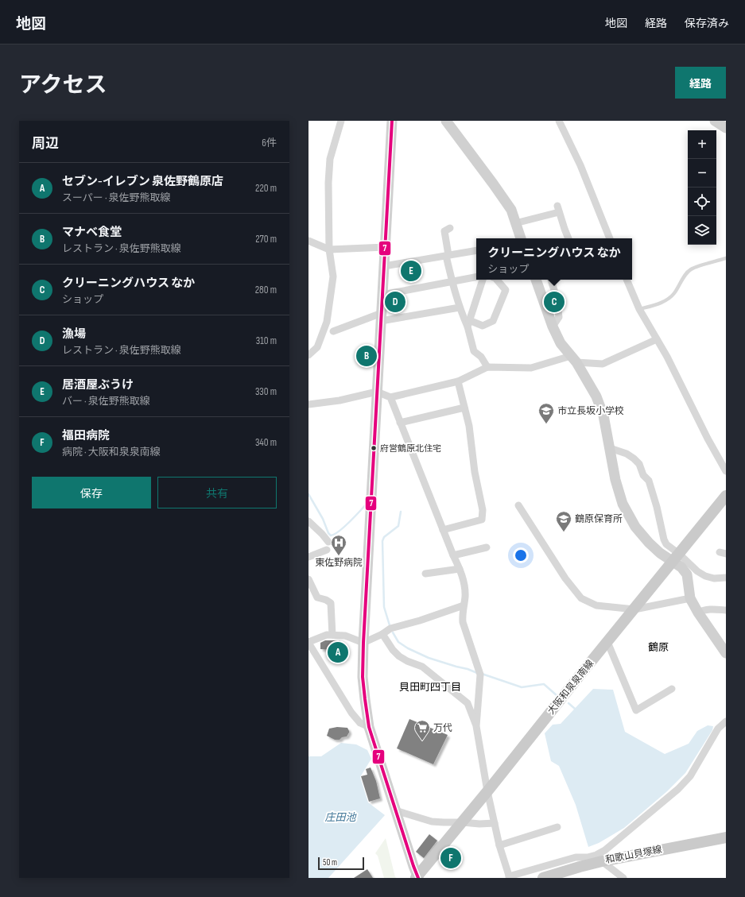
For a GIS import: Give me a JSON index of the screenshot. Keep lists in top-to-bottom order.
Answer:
{
  "streets": {
    "main road": ["大阪和泉泉南線", "和歌山貝塚線"]
  },
  "districts": ["鶴原", "貝田町四丁目"],
  "water": ["庄田池"],
  "places": {
    "school or university": ["市立長坂小学校", "鶴原保育所"],
    "other": ["府営鶴原北住宅"],
    "hospital": ["東佐野病院"],
    "supermarket": ["万代"]
  },
  "lines": ["transit line 7"],
  "scale_bar": "50 m",
  "page": {
    "header": "地図",
    "nav": ["地図", "経路", "保存済み"],
    "title": "アクセス",
    "buttons": [
      "経路",
      ["保存", "共有"]
    ],
    "heading": ["周辺", "6件"],
    "map_buttons": ["+", "−"],
    "list": [
      {
        "mark": "A",
        "name": "セブン-イレブン 泉佐野鶴原店",
        "note": "スーパー · 泉佐野熊取線",
        "value": "220 m"
      },
      {
        "mark": "B",
        "name": "マナベ食堂",
        "note": "レストラン · 泉佐野熊取線",
        "value": "270 m"
      },
      {
        "mark": "C",
        "name": "クリーニングハウス なか",
        "note": "ショップ",
        "value": "280 m"
      },
      {
        "mark": "D",
        "name": "漁場",
        "note": "レストラン · 泉佐野熊取線",
        "value": "310 m"
      },
      {
        "mark": "E",
        "name": "居酒屋ぶうけ",
        "note": "バー · 泉佐野熊取線",
        "value": "330 m"
      },
      {
        "mark": "F",
        "name": "福田病院",
        "note": "病院 · 大阪和泉泉南線",
        "value": "340 m"
      }
    ],
    "popup": ["クリーニングハウス なか", "ショップ"],
    "pins": [
      "E",
      "C",
      "D",
      "B",
      "A",
      "F"
    ],
    "scale": "50 m"
  }
}
